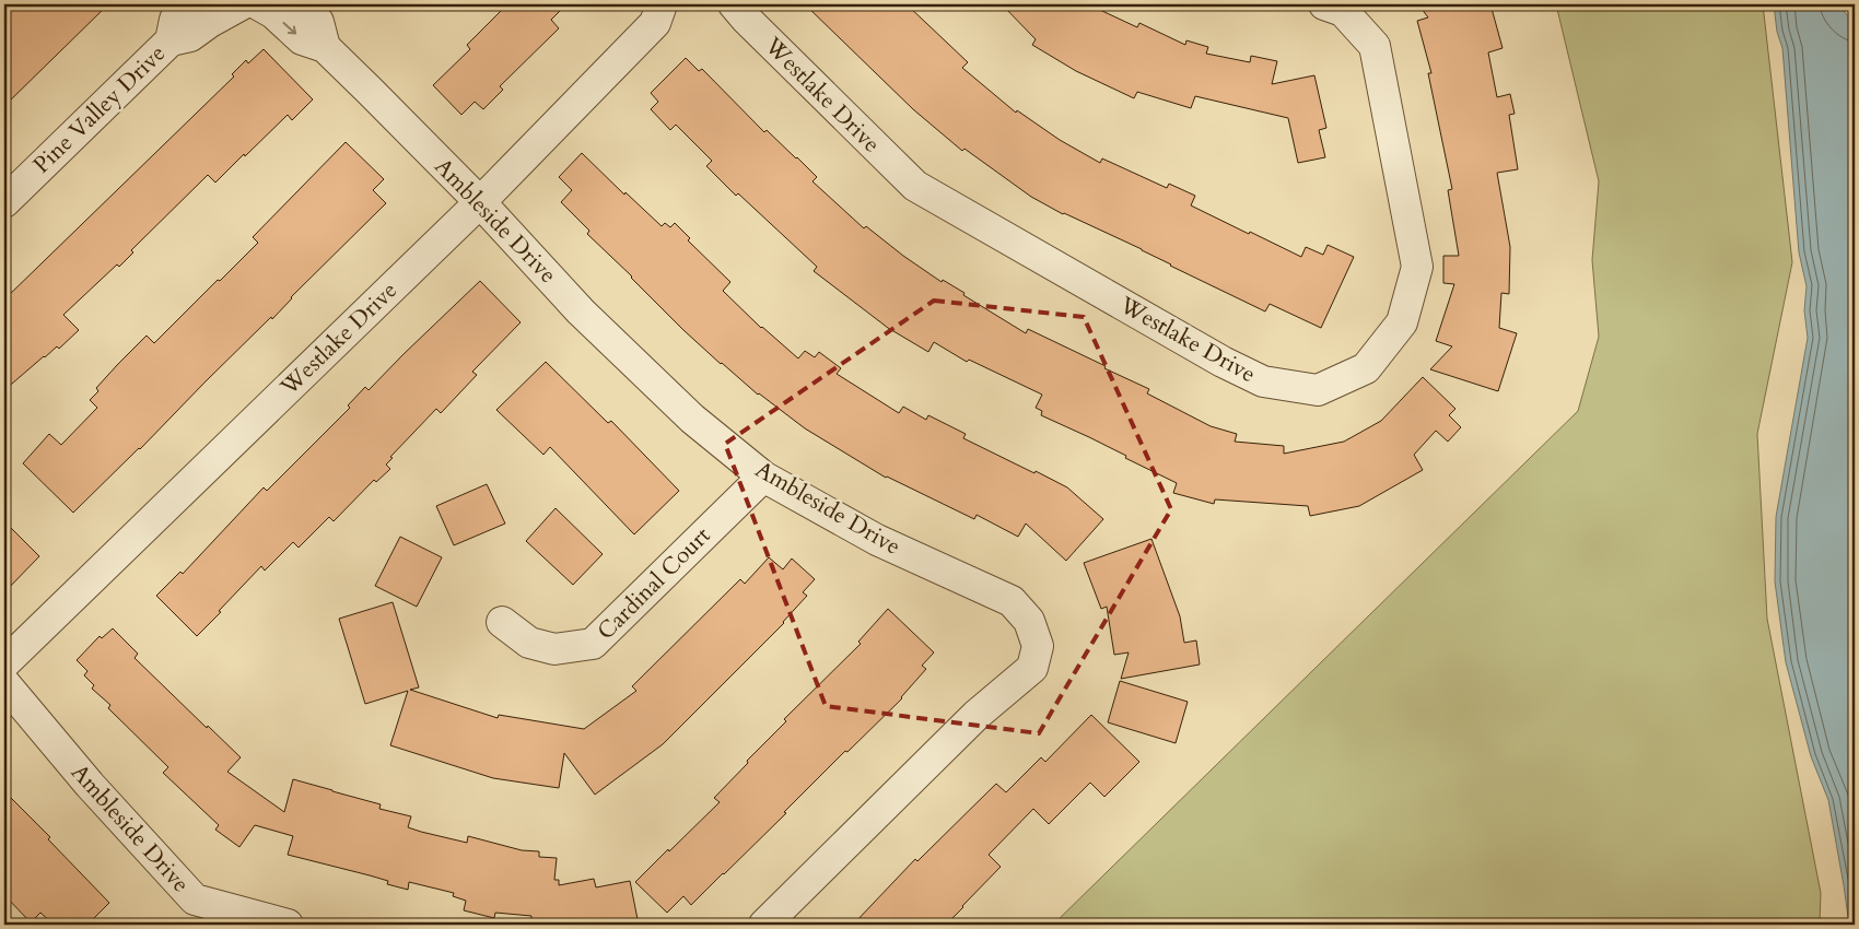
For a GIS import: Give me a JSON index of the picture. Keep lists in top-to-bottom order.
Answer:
{
  "streets": {
    "street": [
      "Westlake Drive",
      "Pine Valley Drive",
      "Ambleside Drive",
      "Cardinal Court"
    ]
  },
  "crossings": [
    ["Westlake Drive", "Ambleside Drive"],
    ["Ambleside Drive", "Cardinal Court"]
  ]
}
